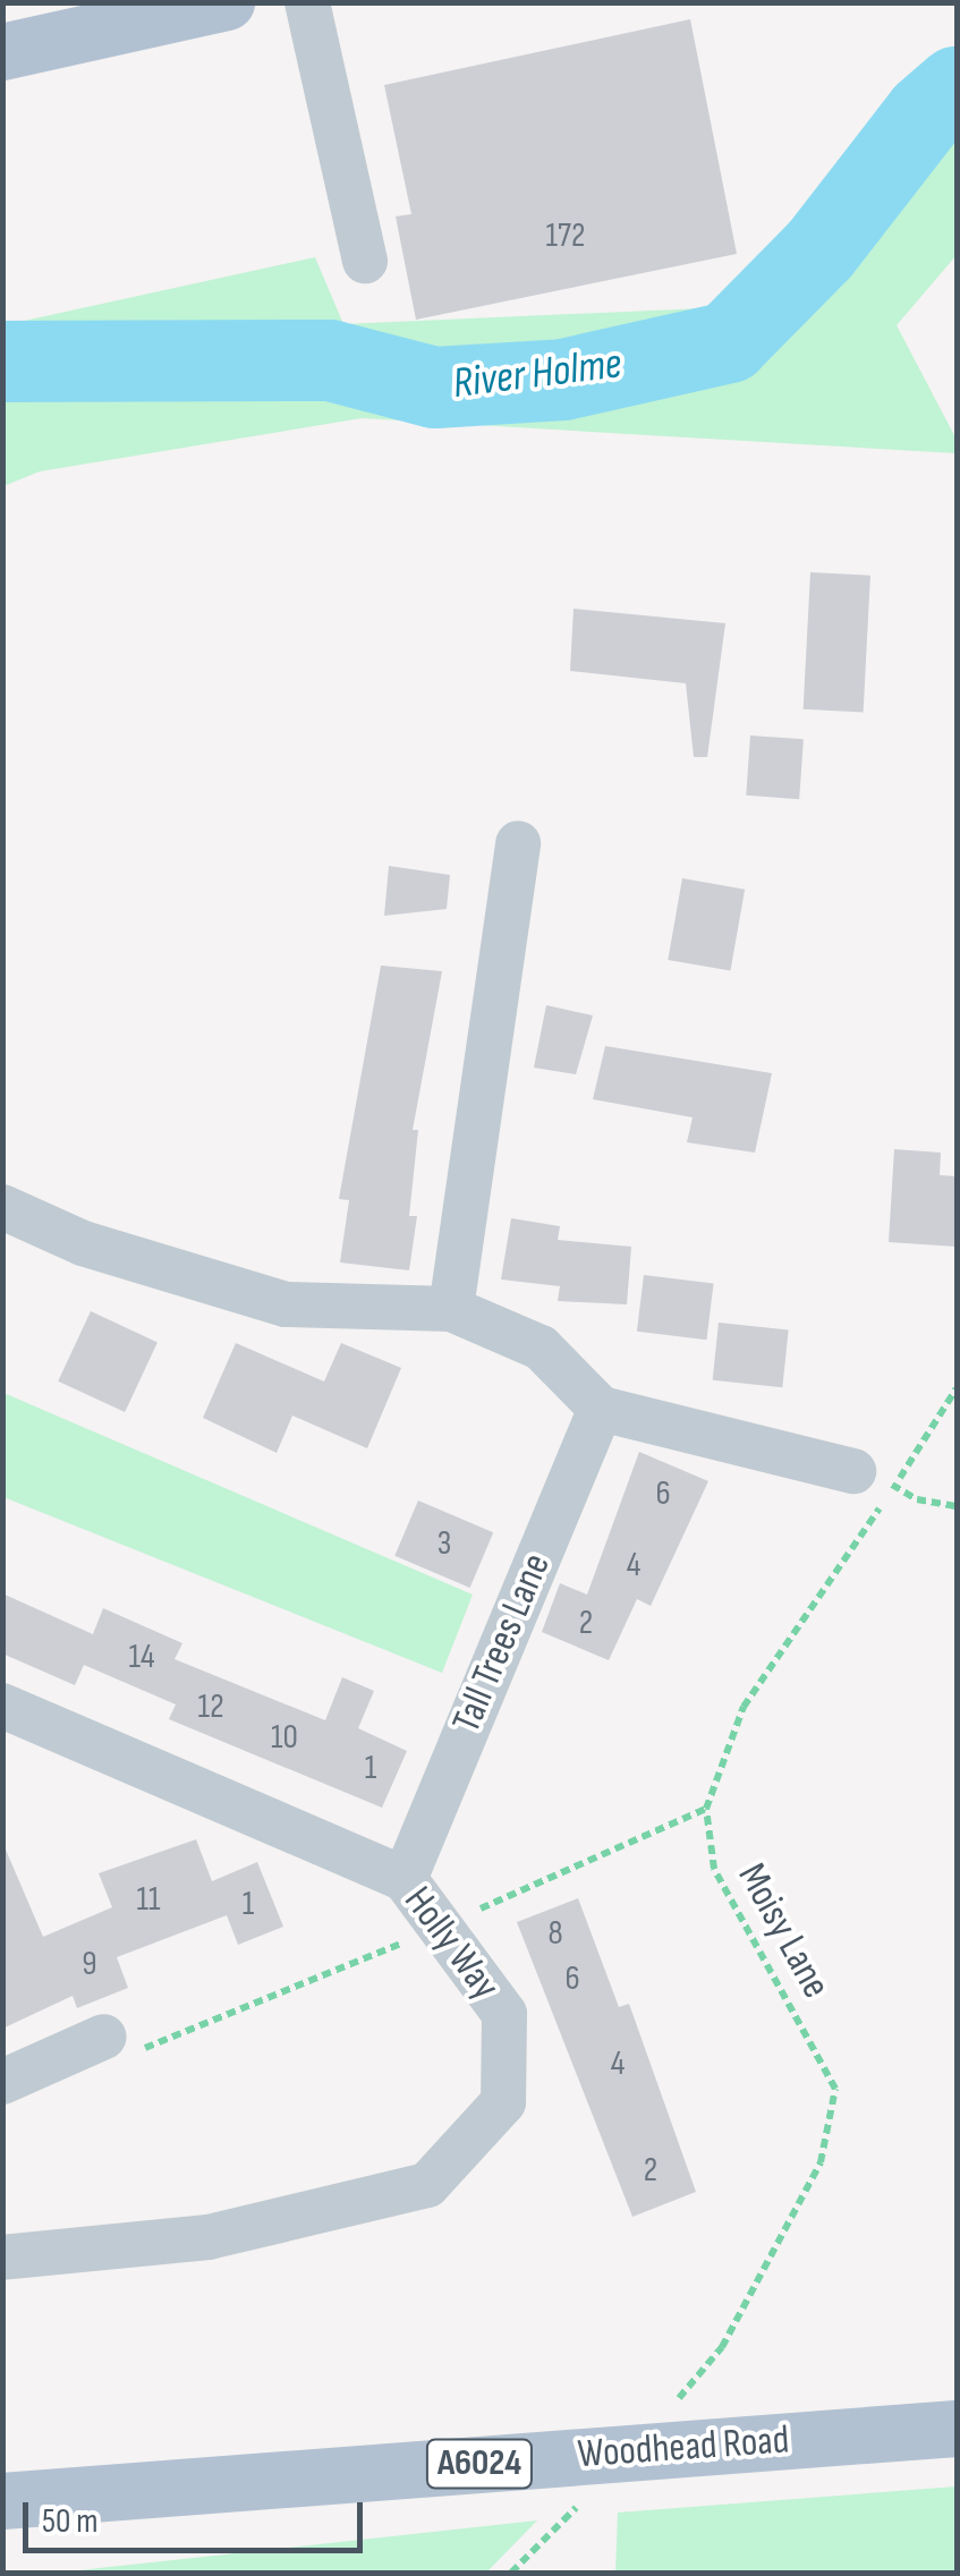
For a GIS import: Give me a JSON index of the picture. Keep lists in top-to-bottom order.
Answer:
{
  "streets": {
    "main road": ["Woodhead Road", "A6024"],
    "street": ["Tall Trees Lane", "Holly Way"],
    "path": ["Moisy Lane"]
  },
  "crossings": [
    ["Tall Trees Lane", "Holly Way"],
    ["Moisy Lane", "Woodhead Road"]
  ],
  "water": ["River Holme"],
  "house_numbers": [
    "172",
    "6",
    "3",
    "4",
    "2",
    "14",
    "12",
    "10",
    "1",
    "11",
    "1",
    "8",
    "9",
    "6",
    "4",
    "2"
  ],
  "scale_bar": "50 m"
}
